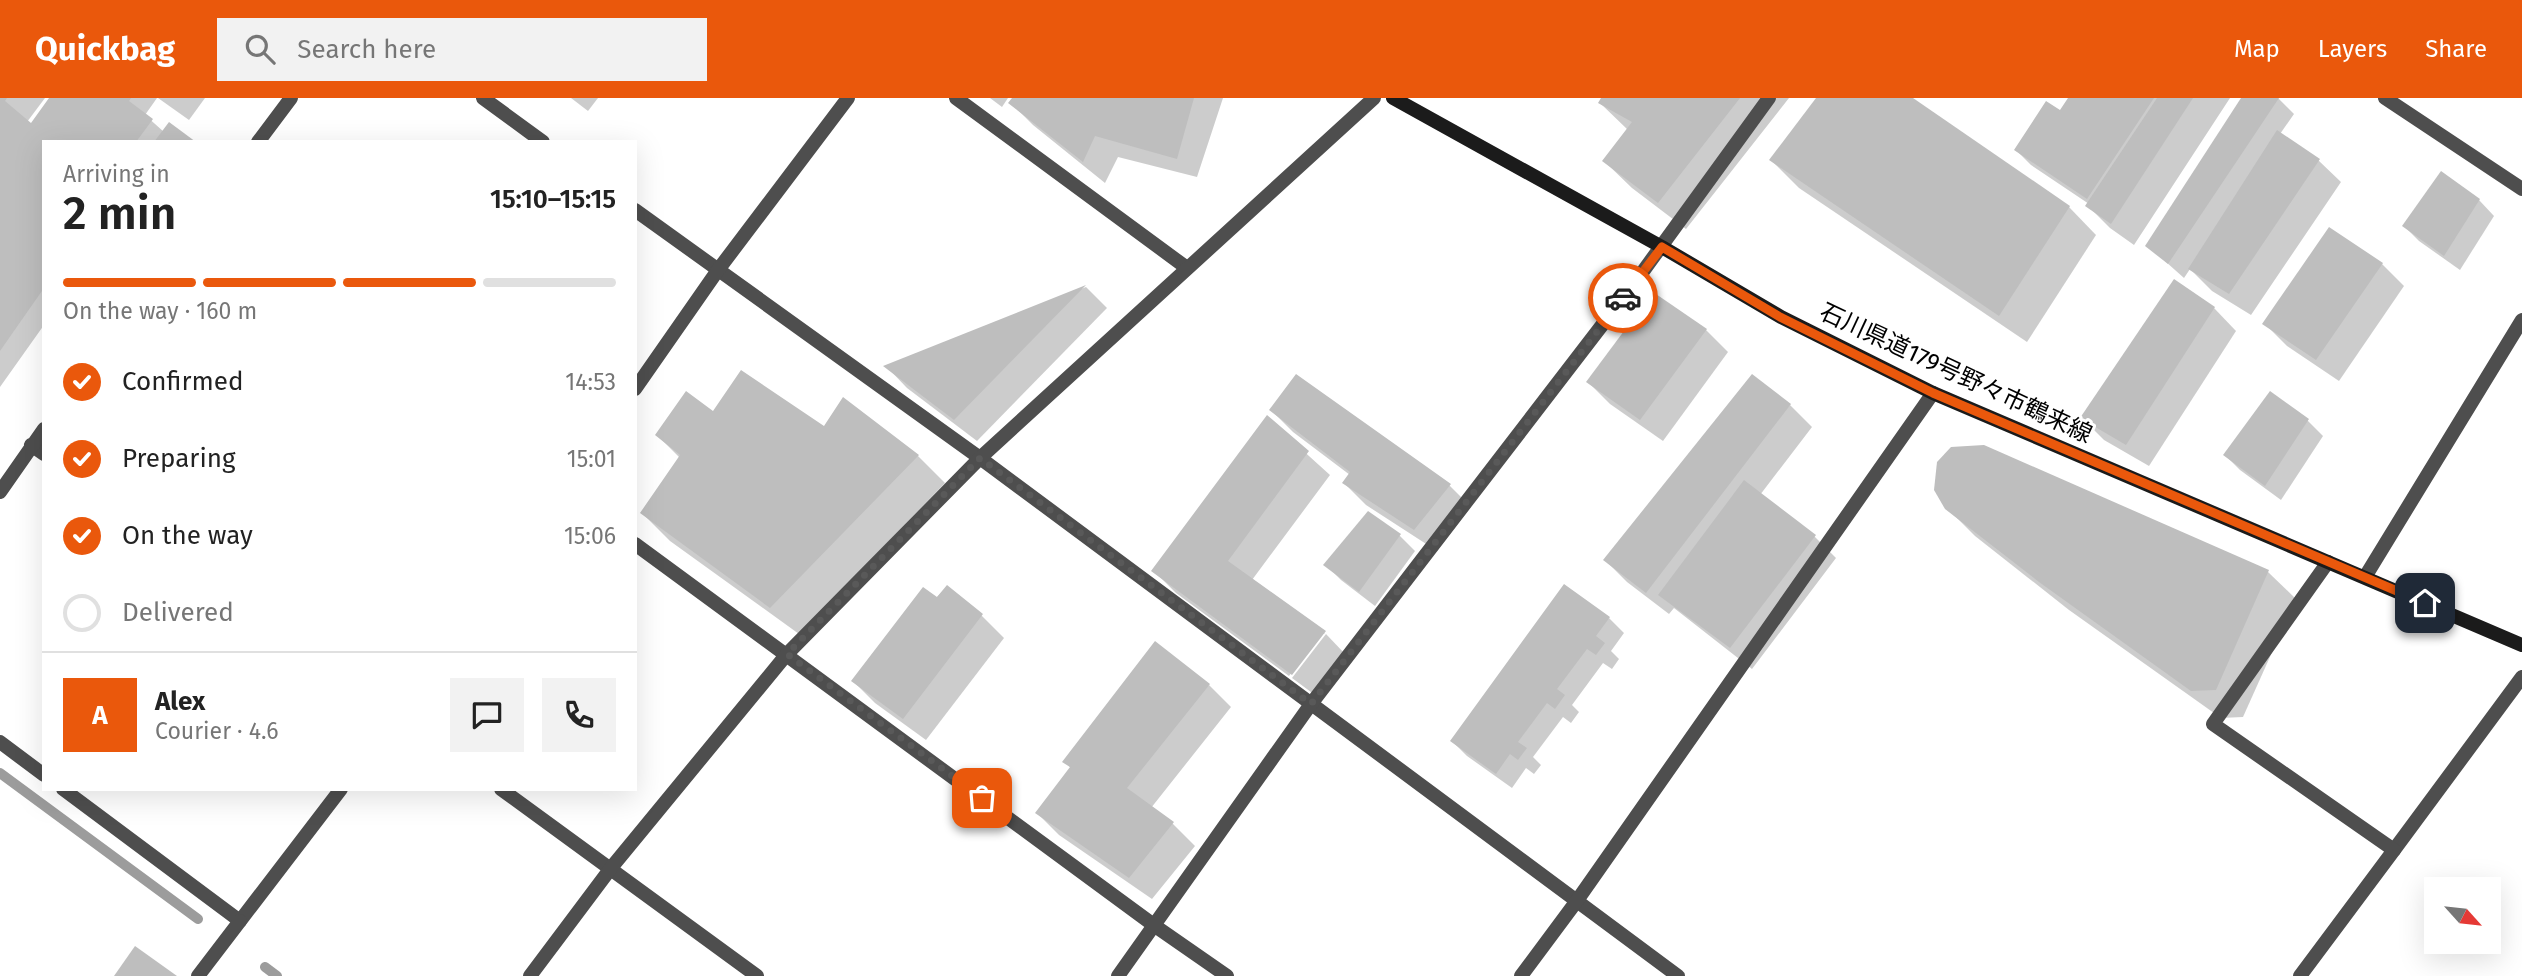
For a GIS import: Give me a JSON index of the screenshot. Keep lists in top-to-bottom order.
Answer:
{
  "streets": {
    "main road": ["石川県道179号野々市鶴来線"]
  },
  "north": "bottom right",
  "page": {
    "header": "Quickbag",
    "search": "Search here",
    "nav": ["Map", "Layers", "Share"],
    "heading": ["2 min", "Arriving in", "15:10–15:15"],
    "panel": ["Alex", "Courier · 4.6"],
    "bar": "On the way · 160 m",
    "list": [
      ["Confirmed", "14:53"],
      ["Preparing", "15:01"],
      ["On the way", "15:06"],
      "Delivered"
    ],
    "round": "A"
  }
}
